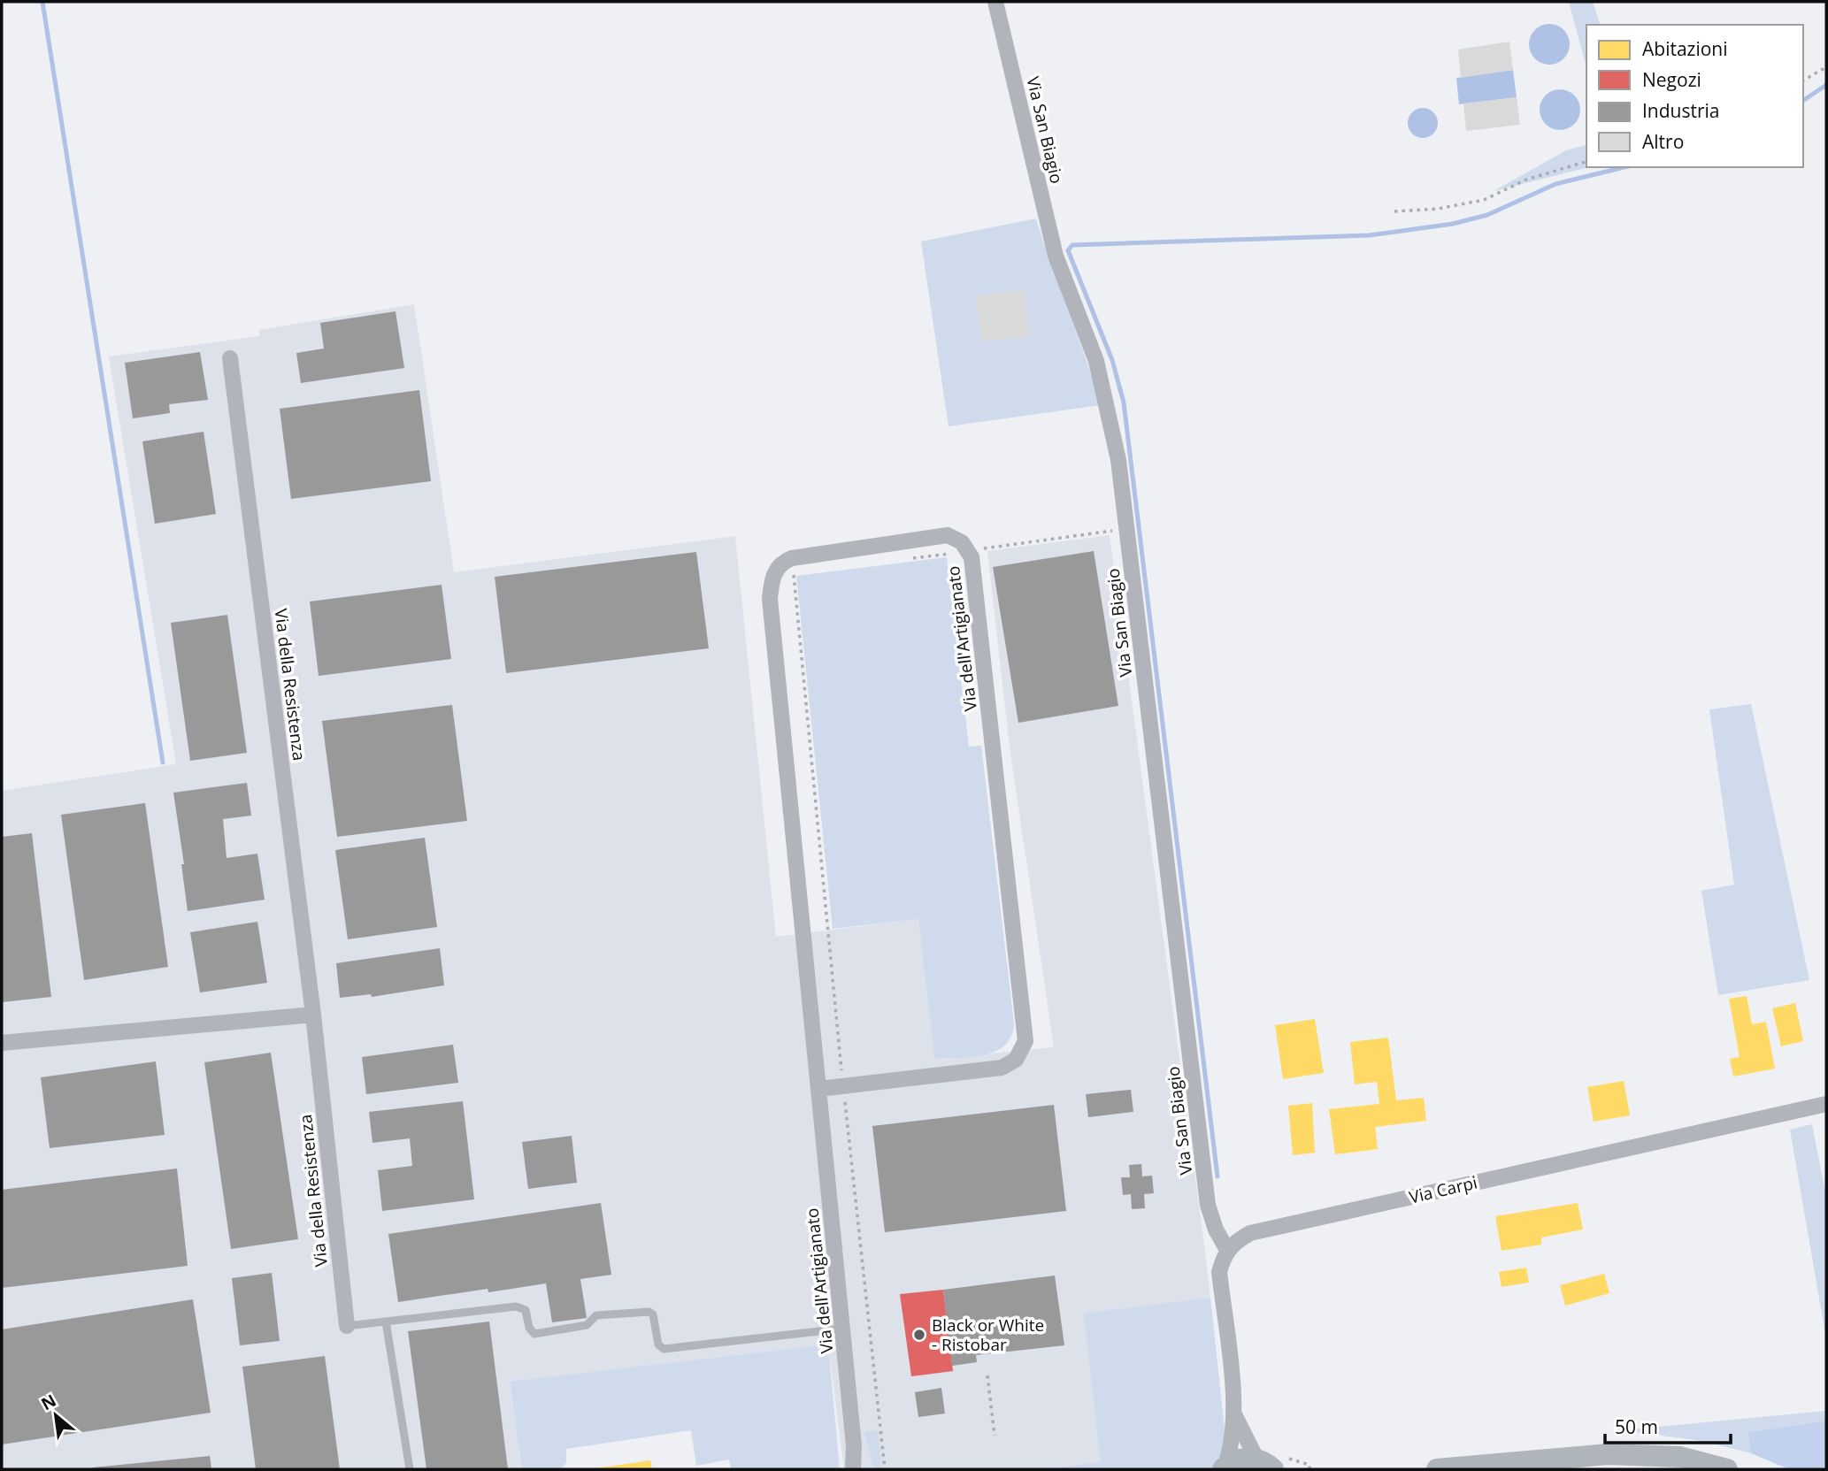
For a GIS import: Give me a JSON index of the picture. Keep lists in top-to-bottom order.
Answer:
{
  "streets": {
    "street": [
      "Via San Biagio",
      "Via dell'Artigianato",
      "Via della Resistenza",
      "Via Carpi"
    ]
  },
  "crossings": [
    ["Via San Biagio", "Via Carpi"]
  ],
  "places": ["Black or White - Ristobar"],
  "legend": [
    "Abitazioni",
    "Negozi",
    "Industria",
    "Altro"
  ],
  "scale_bar": "50 m",
  "north": "top left"
}
